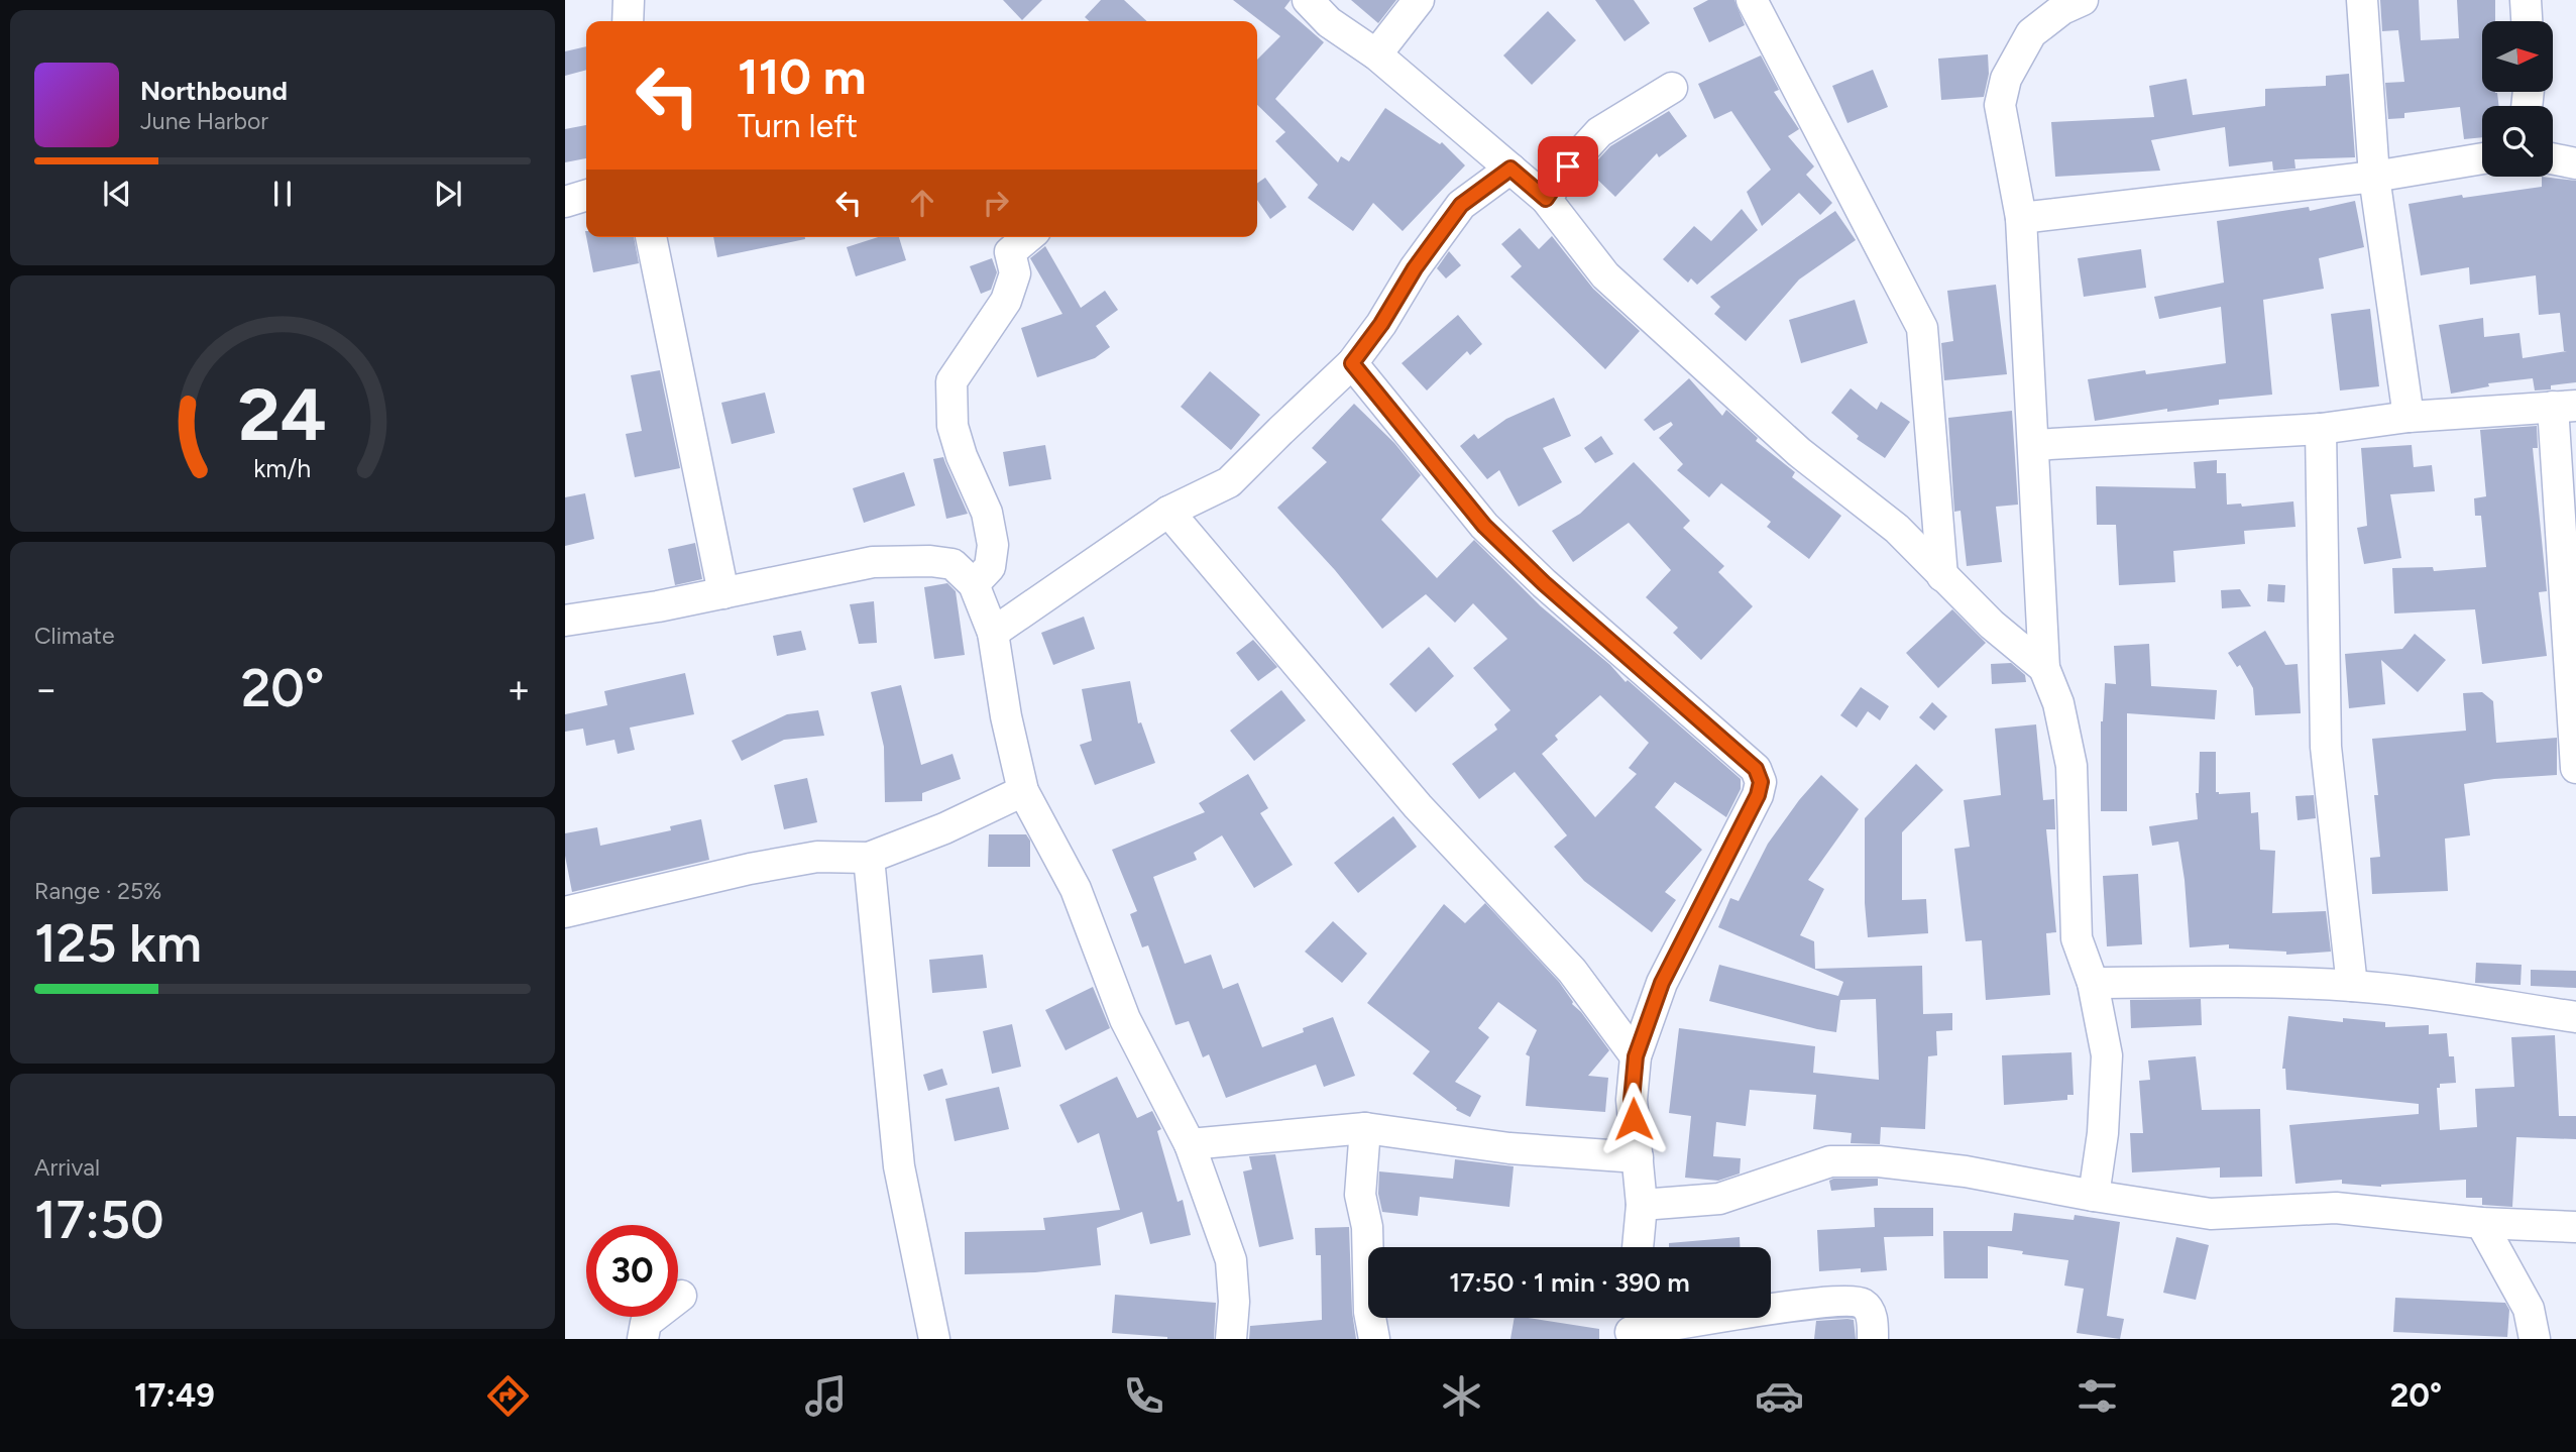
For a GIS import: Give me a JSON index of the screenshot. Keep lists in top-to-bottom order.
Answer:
{
  "north": "right",
  "page": {
    "turn": ["110 m", "Turn left"],
    "song": ["Northbound", "June Harbor"],
    "tile": [
      "Climate",
      ["Range · 25%", "125 km"],
      ["Arrival", "17:50"]
    ],
    "heat": ["−", "20°", "+"],
    "limit": "30",
    "trip": "17:50 · 1 min · 390 m",
    "tabs": ["17:49", "20°"],
    "gauge": ["24", "km/h"]
  }
}
